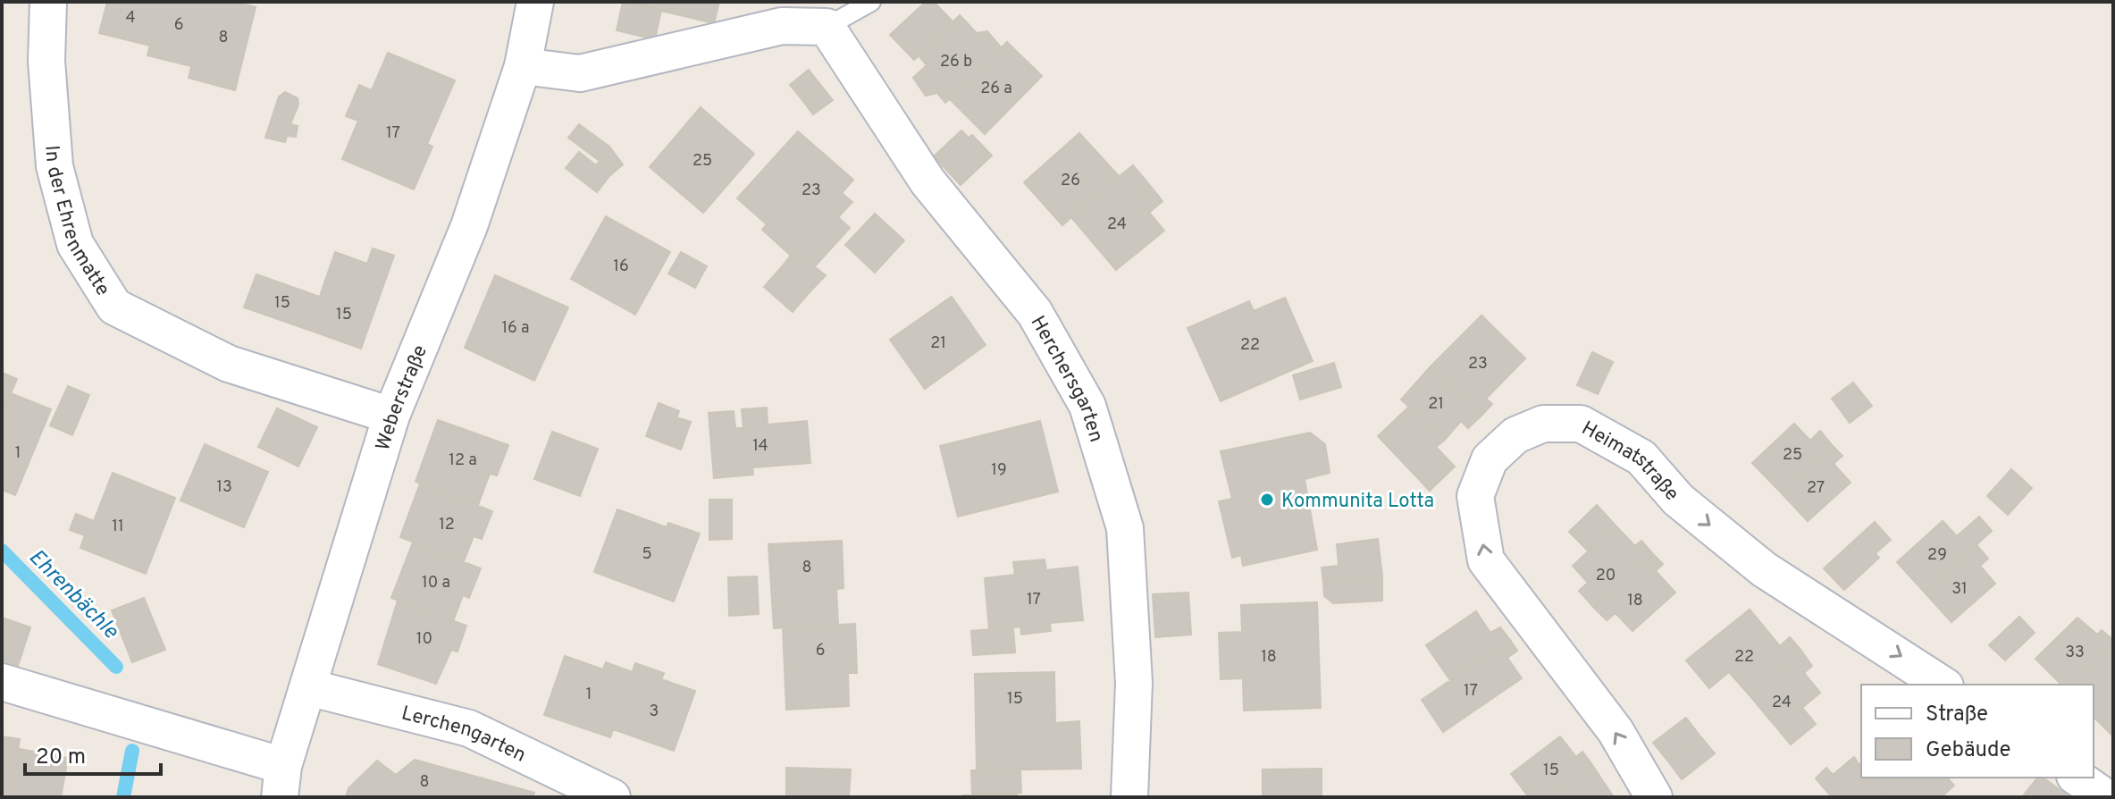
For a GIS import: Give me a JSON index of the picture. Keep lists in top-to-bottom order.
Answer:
{
  "streets": {
    "street": [
      "In der Ehrenmatte",
      "Herchersgarten",
      "Weberstraße",
      "Heimatstraße",
      "Lerchengarten"
    ]
  },
  "crossings": [
    ["In der Ehrenmatte", "Weberstraße"],
    ["Weberstraße", "Lerchengarten"]
  ],
  "water": ["Ehrenbächle"],
  "places": ["Kommunita Lotta"],
  "house_numbers": [
    "4",
    "6",
    "8",
    "26 b",
    "26 a",
    "17",
    "25",
    "26",
    "23",
    "24",
    "16",
    "15",
    "15",
    "16 a",
    "21",
    "22",
    "23",
    "21",
    "14",
    "1",
    "25",
    "12 a",
    "19",
    "13",
    "27",
    "12",
    "11",
    "5",
    "29",
    "8",
    "20",
    "10 a",
    "31",
    "17",
    "18",
    "10",
    "6",
    "33",
    "18",
    "22",
    "17",
    "1",
    "15",
    "24",
    "3",
    "15",
    "8"
  ],
  "legend": ["Straße", "Gebäude"],
  "scale_bar": "20 m"
}
